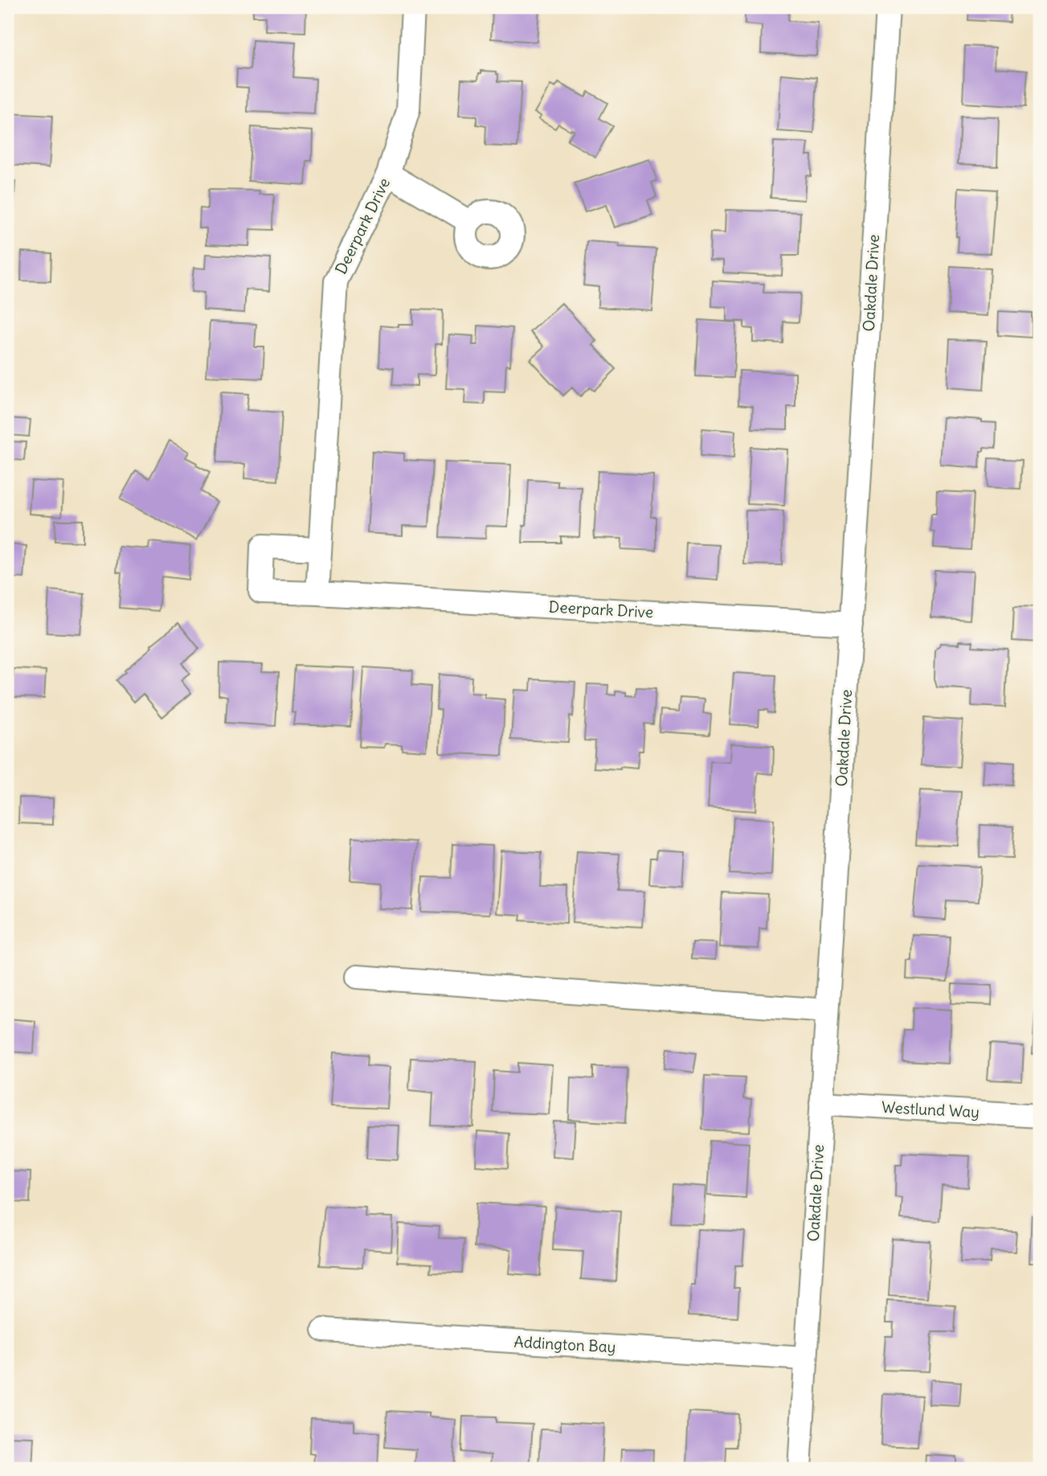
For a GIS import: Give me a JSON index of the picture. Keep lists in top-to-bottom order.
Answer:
{
  "streets": {
    "street": [
      "Deerpark Drive",
      "Oakdale Drive",
      "Westlund Way",
      "Addington Bay"
    ]
  },
  "crossings": [
    ["Deerpark Drive", "Oakdale Drive"],
    ["Oakdale Drive", "Westlund Way"],
    ["Oakdale Drive", "Addington Bay"]
  ]
}
